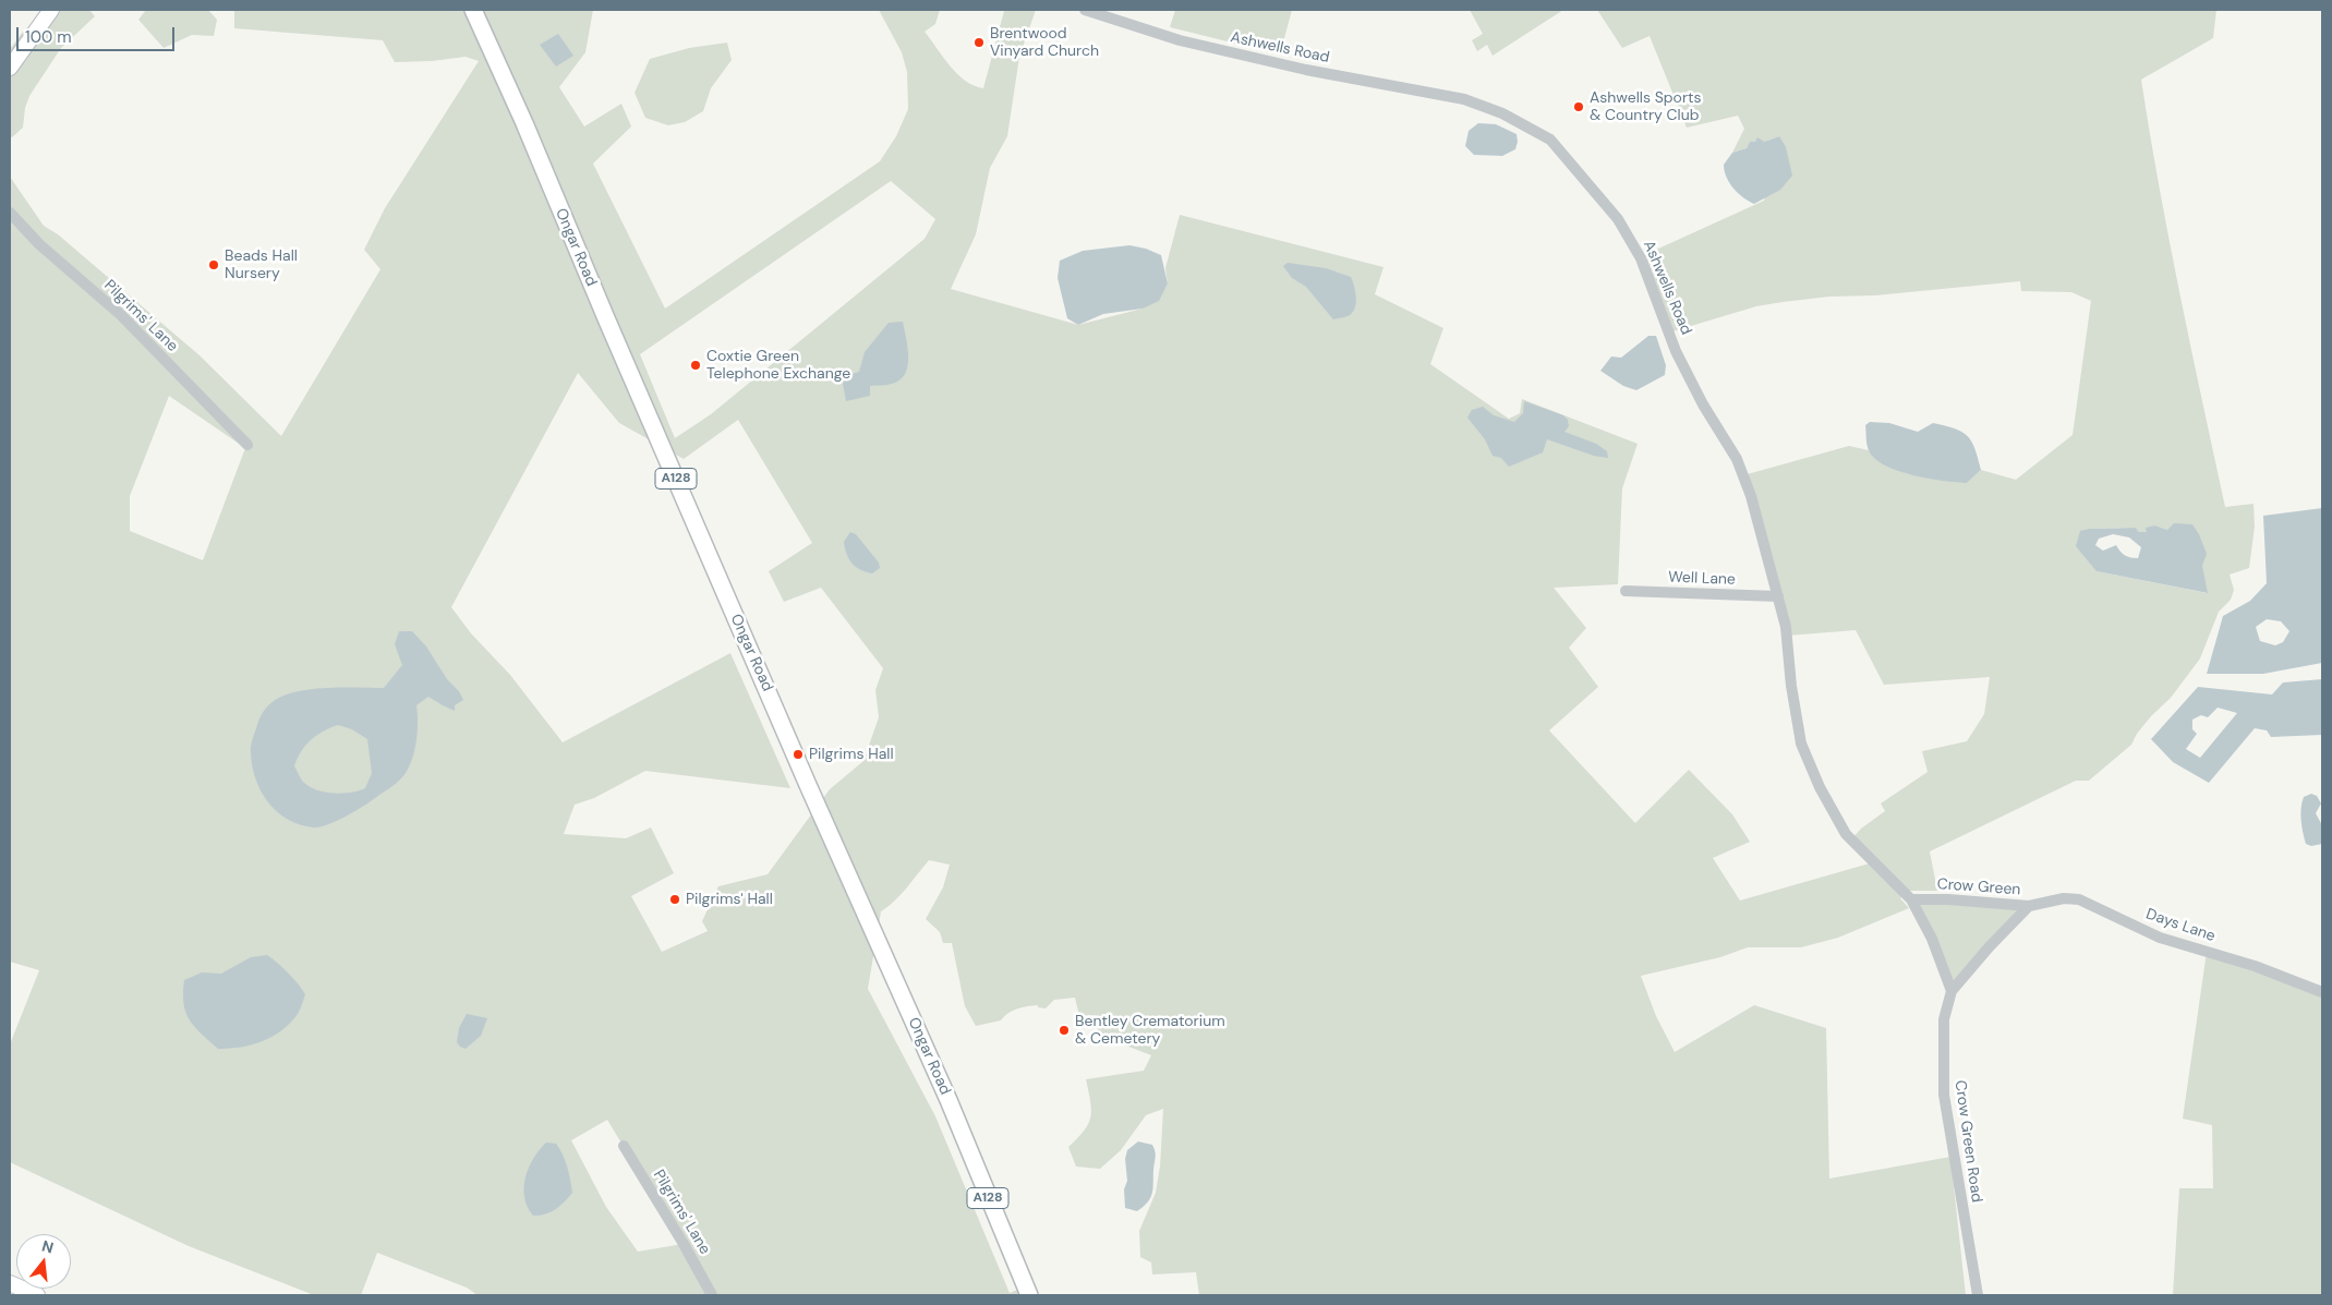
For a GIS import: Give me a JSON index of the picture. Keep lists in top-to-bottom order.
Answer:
{
  "streets": {
    "main road": ["Ongar Road", "A128"],
    "street": [
      "Ashwells Road",
      "Pilgrims' Lane",
      "Well Lane",
      "Crow Green",
      "Days Lane",
      "Crow Green Road"
    ]
  },
  "crossings": [
    ["Ashwells Road", "Well Lane"],
    ["Ashwells Road", "Crow Green"],
    ["Crow Green", "Days Lane"],
    ["Crow Green", "Crow Green Road"]
  ],
  "places": [
    "Brentwood Vinyard Church",
    "Ashwells Sports & Country Club",
    "Beads Hall Nursery",
    "Coxtie Green Telephone Exchange",
    "Pilgrims Hall",
    "Pilgrims' Hall",
    "Bentley Crematorium & Cemetery"
  ],
  "scale_bar": "100 m",
  "north": "top"
}
